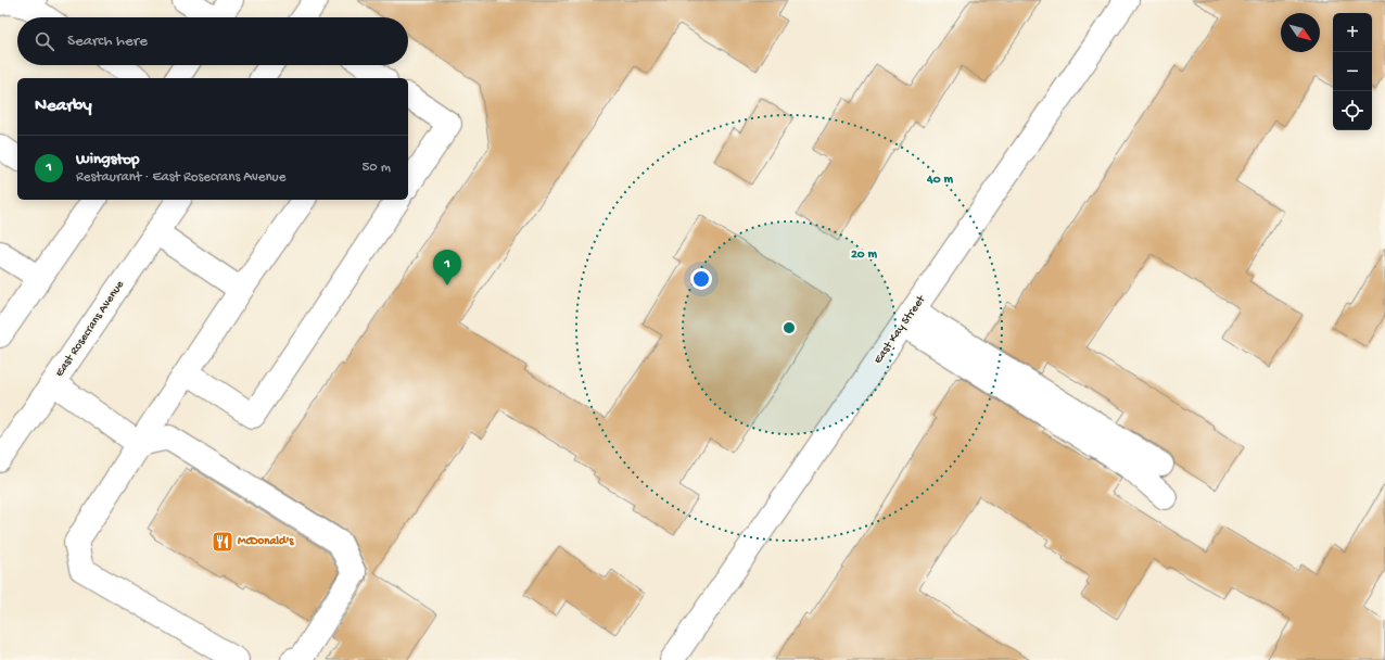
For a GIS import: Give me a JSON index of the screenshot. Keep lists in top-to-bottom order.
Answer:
{
  "streets": {
    "street": ["East Rosecrans Avenue", "East Kay Street"]
  },
  "places": {
    "restaurant": ["McDonald's"]
  },
  "north": "bottom right",
  "page": {
    "map_buttons": ["+", "−"],
    "search": "Search here",
    "heading": "Nearby",
    "list": [
      {
        "mark": "1",
        "name": "Wingstop",
        "note": "Restaurant · East Rosecrans Avenue",
        "value": "50 m"
      }
    ],
    "pins": "1"
  },
  "rings": ["40 m", "20 m"]
}
